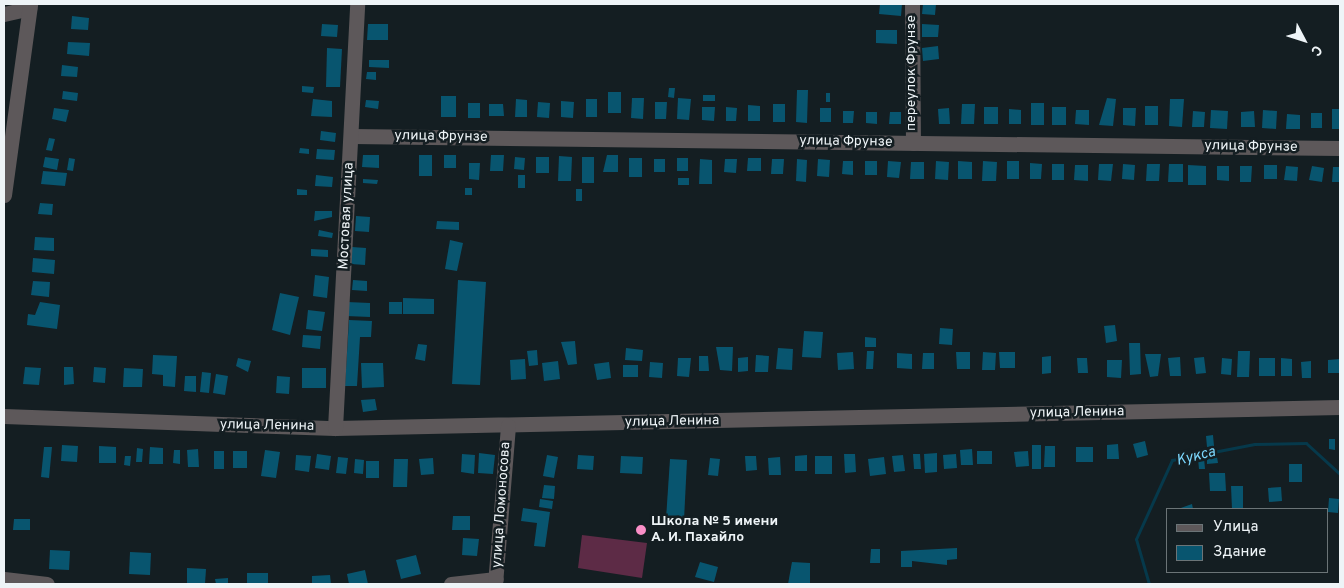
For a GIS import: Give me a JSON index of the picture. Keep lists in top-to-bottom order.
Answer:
{
  "streets": {
    "street": [
      "переулок Фрунзе",
      "улица Фрунзе",
      "Мостовая улица",
      "улица Ленина",
      "улица Ломоносова"
    ]
  },
  "crossings": [
    ["переулок Фрунзе", "улица Фрунзе"],
    ["улица Фрунзе", "Мостовая улица"],
    ["Мостовая улица", "улица Ленина"],
    ["улица Ленина", "улица Ломоносова"]
  ],
  "water": ["Кукса"],
  "places": ["Школа № 5 имени А. И. Пахайло"],
  "legend": ["Улица", "Здание"],
  "north": "bottom right"
}
